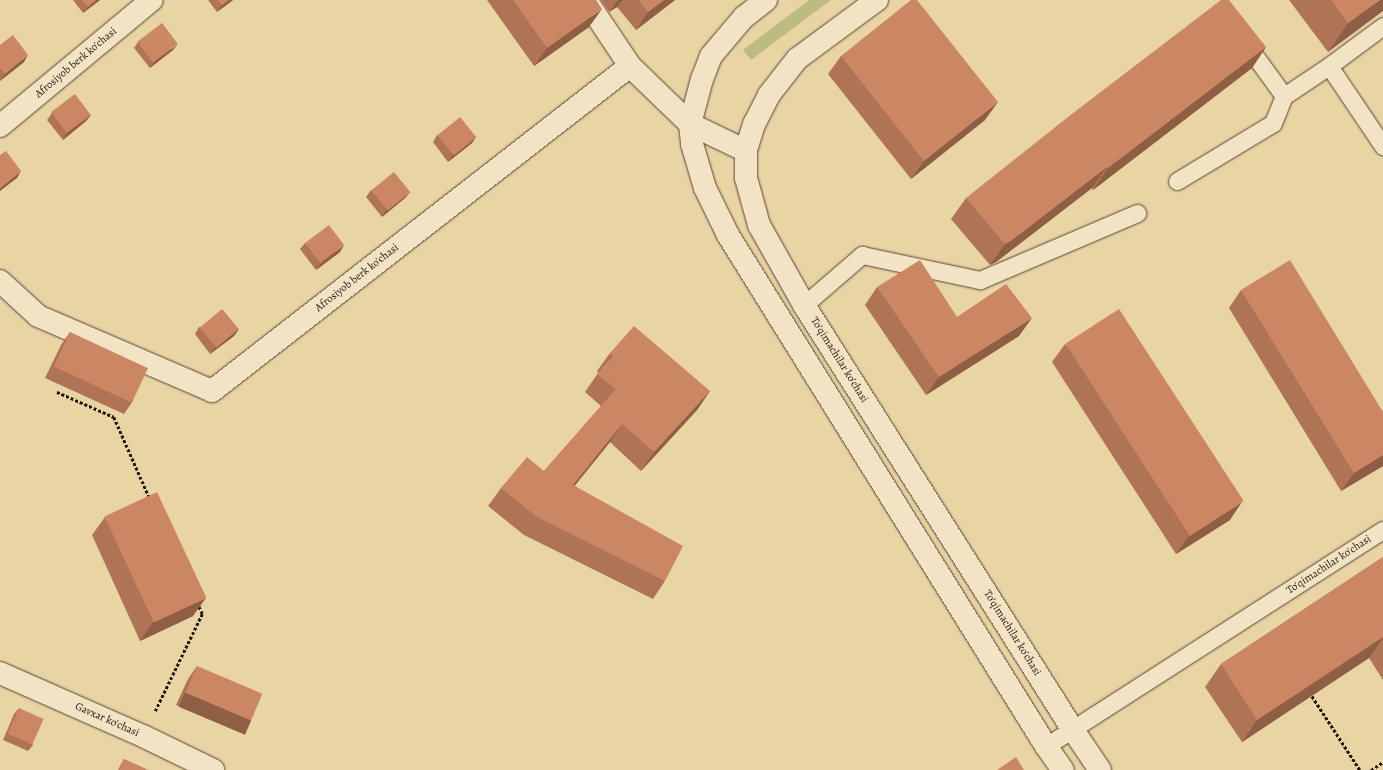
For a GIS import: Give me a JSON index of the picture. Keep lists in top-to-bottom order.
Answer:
{
  "streets": {
    "main road": ["Afrosiyob berk ko'chasi", "To'qimachilar ko'chasi", "Gavxar ko'chasi"]
  }
}
